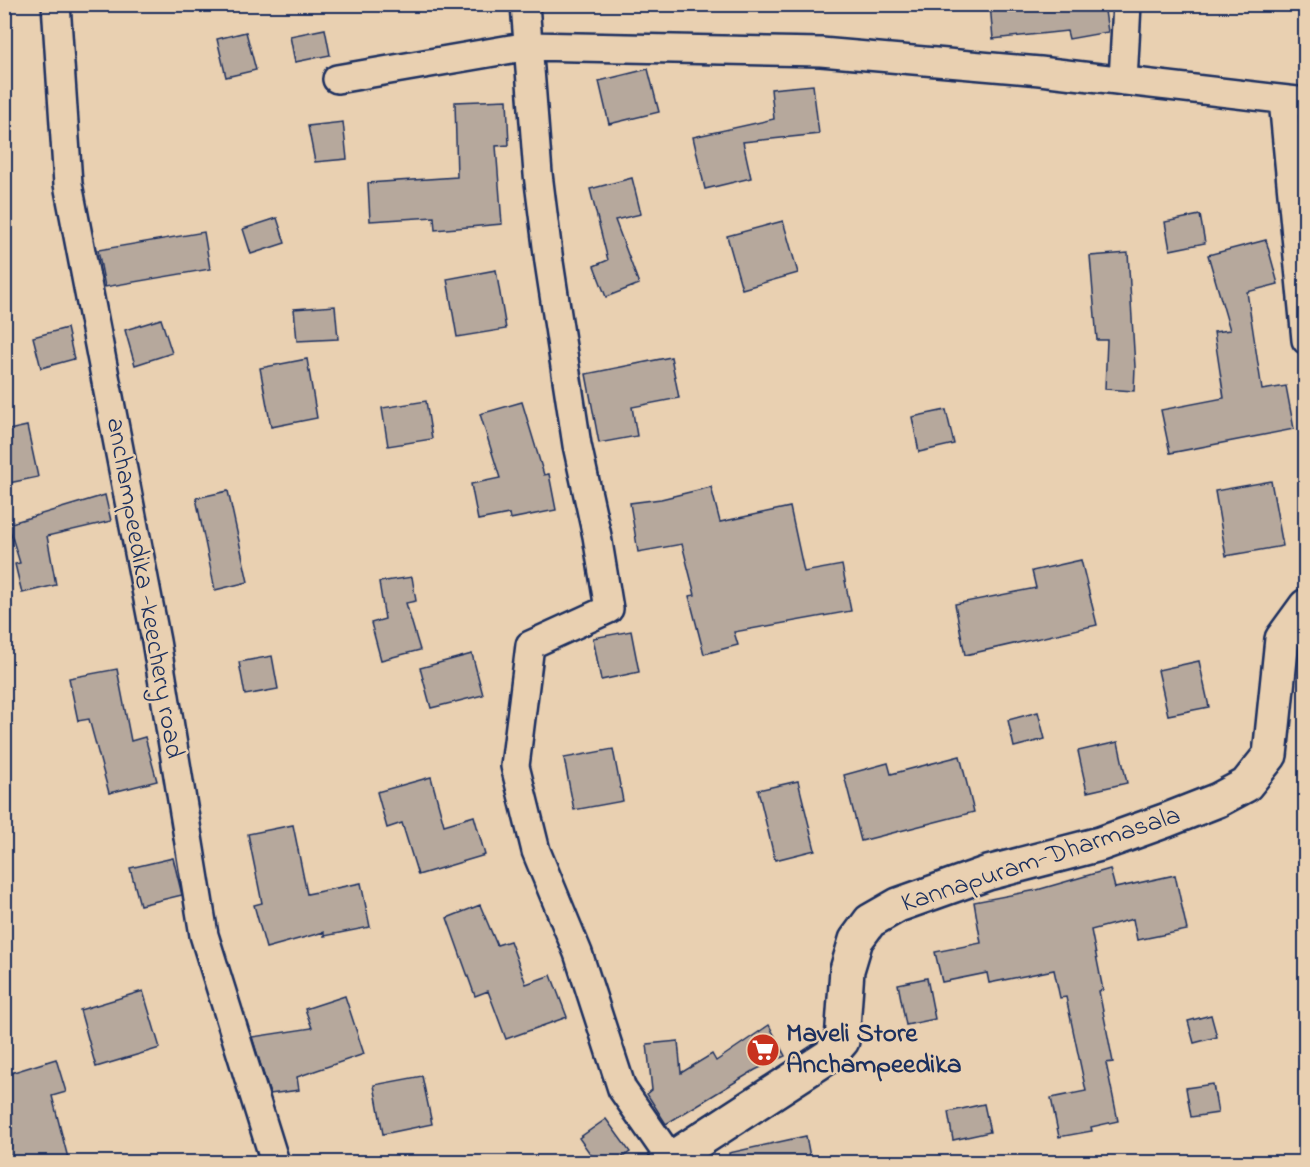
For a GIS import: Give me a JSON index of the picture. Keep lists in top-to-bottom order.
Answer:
{
  "streets": {
    "main road": ["Kannapuram-Dharmasala"],
    "street": ["anchampeedika -keechery road"]
  },
  "places": {
    "supermarket": ["Maveli Store Anchampeedika"]
  }
}
